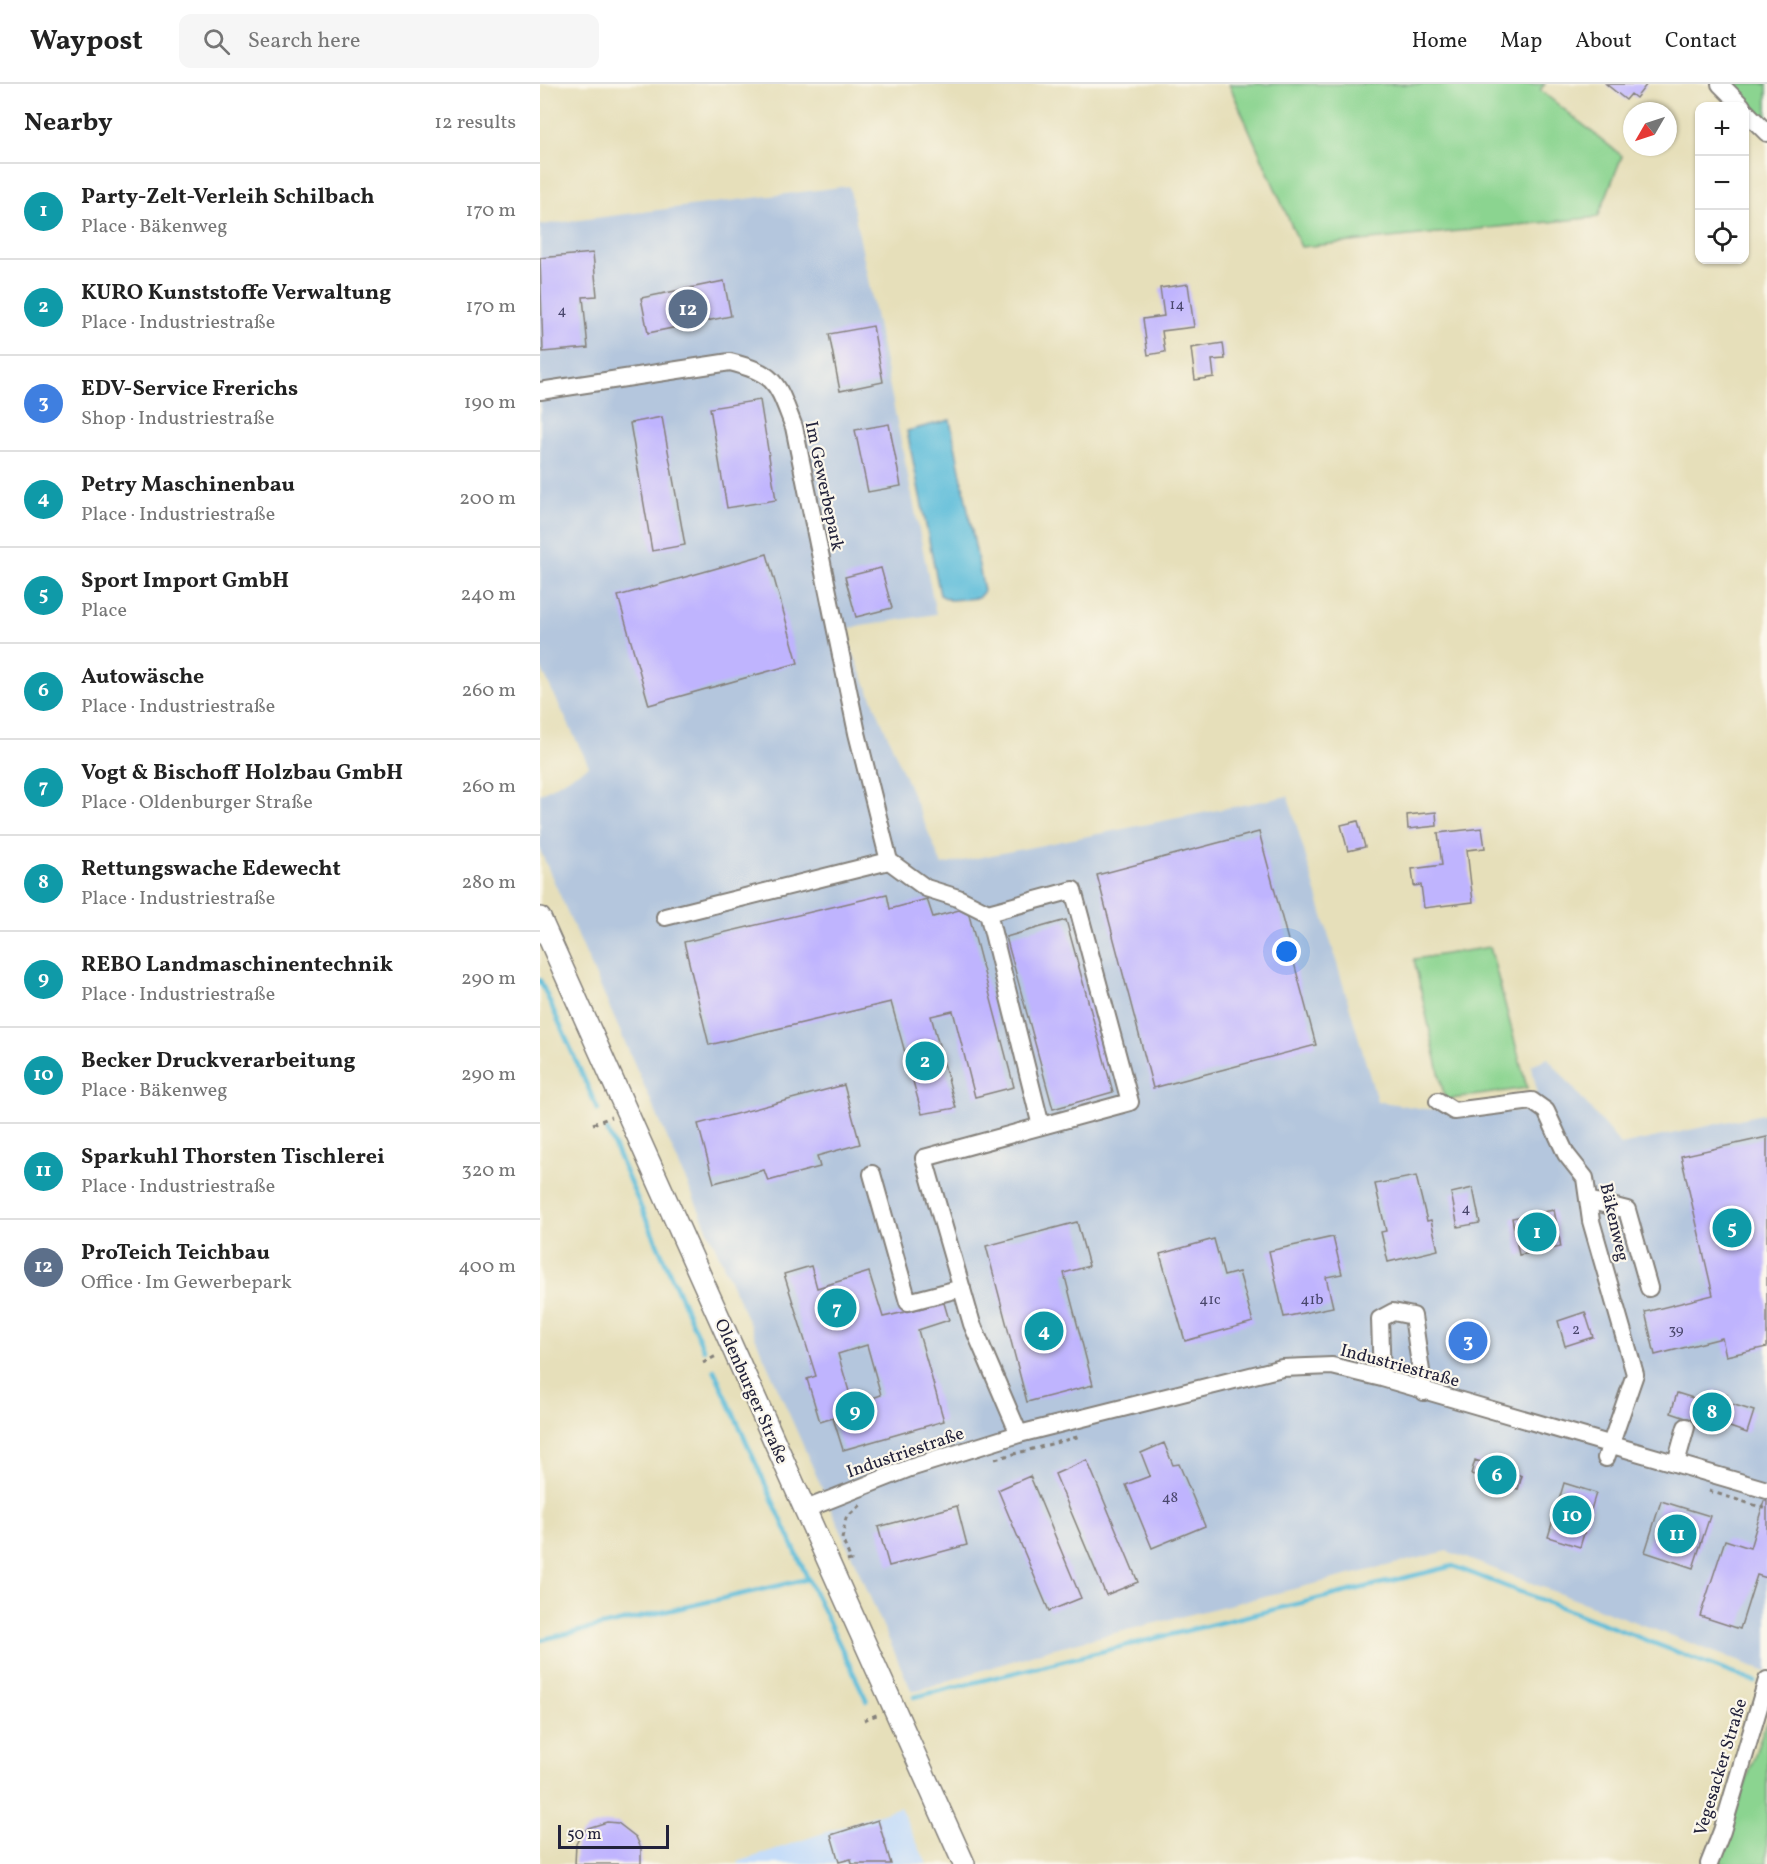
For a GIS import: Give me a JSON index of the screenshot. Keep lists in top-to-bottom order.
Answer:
{
  "streets": {
    "main road": ["Oldenburger Straße"],
    "street": [
      "Im Gewerbepark",
      "Bäkenweg",
      "Industriestraße",
      "Vegesacker Straße"
    ]
  },
  "crossings": [
    ["Bäkenweg", "Industriestraße"],
    ["Industriestraße", "Oldenburger Straße"]
  ],
  "house_numbers": [
    "14",
    "4",
    "4",
    "41c",
    "41b",
    "2",
    "39",
    "48"
  ],
  "scale_bar": "50 m",
  "north": "bottom left",
  "page": {
    "header": "Waypost",
    "search": "Search here",
    "nav": [
      "Home",
      "Map",
      "About",
      "Contact"
    ],
    "heading": ["Nearby", "12 results"],
    "map_buttons": ["+", "−"],
    "list": [
      {
        "mark": "1",
        "name": "Party-Zelt-Verleih Schilbach",
        "note": "Place · Bäkenweg",
        "value": "170 m"
      },
      {
        "mark": "2",
        "name": "KURO Kunststoffe Verwaltung",
        "note": "Place · Industriestraße",
        "value": "170 m"
      },
      {
        "mark": "3",
        "name": "EDV-Service Frerichs",
        "note": "Shop · Industriestraße",
        "value": "190 m"
      },
      {
        "mark": "4",
        "name": "Petry Maschinenbau",
        "note": "Place · Industriestraße",
        "value": "200 m"
      },
      {
        "mark": "5",
        "name": "Sport Import GmbH",
        "note": "Place",
        "value": "240 m"
      },
      {
        "mark": "6",
        "name": "Autowäsche",
        "note": "Place · Industriestraße",
        "value": "260 m"
      },
      {
        "mark": "7",
        "name": "Vogt & Bischoff Holzbau GmbH",
        "note": "Place · Oldenburger Straße",
        "value": "260 m"
      },
      {
        "mark": "8",
        "name": "Rettungswache Edewecht",
        "note": "Place · Industriestraße",
        "value": "280 m"
      },
      {
        "mark": "9",
        "name": "REBO Landmaschinentechnik",
        "note": "Place · Industriestraße",
        "value": "290 m"
      },
      {
        "mark": "10",
        "name": "Becker Druckverarbeitung",
        "note": "Place · Bäkenweg",
        "value": "290 m"
      },
      {
        "mark": "11",
        "name": "Sparkuhl Thorsten Tischlerei",
        "note": "Place · Industriestraße",
        "value": "320 m"
      },
      {
        "mark": "12",
        "name": "ProTeich Teichbau",
        "note": "Office · Im Gewerbepark",
        "value": "400 m"
      }
    ],
    "pins": [
      "12",
      "2",
      "5",
      "1",
      "7",
      "4",
      "3",
      "9",
      "8",
      "6",
      "10",
      "11"
    ],
    "scale": "50 m"
  }
}
